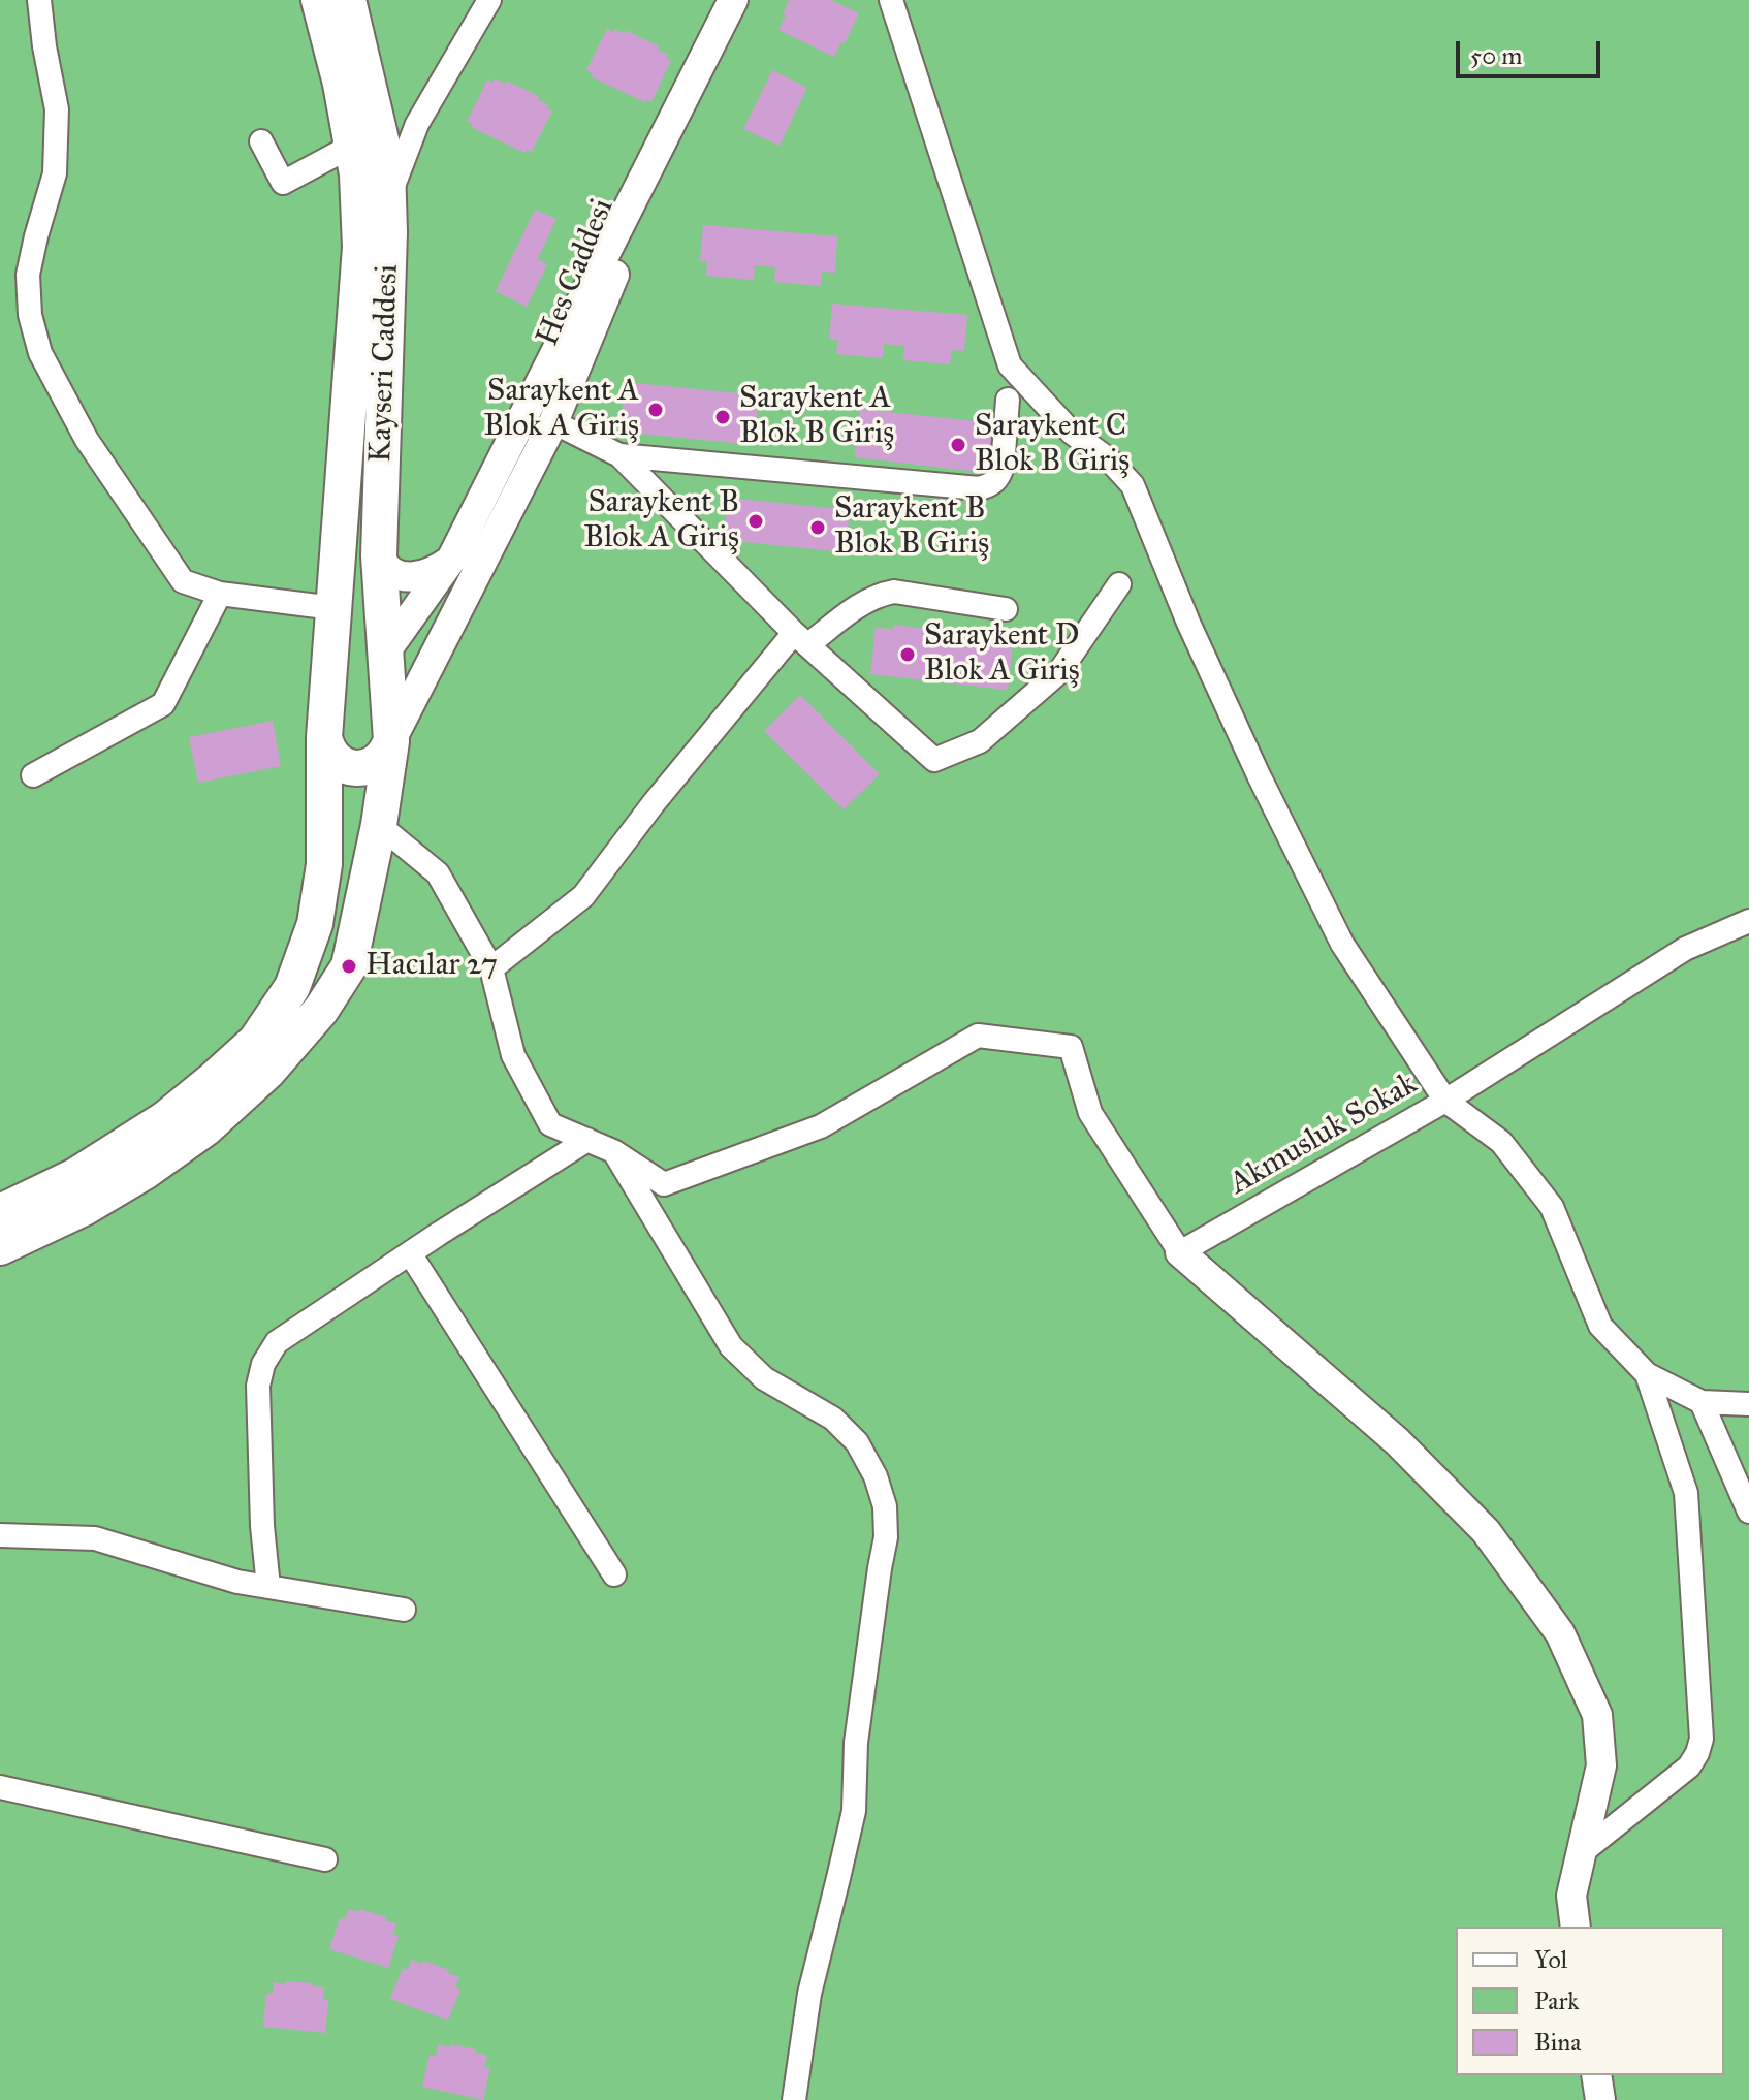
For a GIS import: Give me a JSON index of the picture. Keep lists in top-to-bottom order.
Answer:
{
  "streets": {
    "main road": ["Kayseri Caddesi"],
    "street": ["Hes Caddesi", "Akmusluk Sokak"]
  },
  "crossings": [
    ["Hes Caddesi", "Kayseri Caddesi"]
  ],
  "places": [
    "Saraykent A Blok A Giriş",
    "Saraykent A Blok B Giriş",
    "Saraykent C Blok B Giriş",
    "Saraykent B Blok A Giriş",
    "Saraykent B Blok B Giriş",
    "Saraykent D Blok A Giriş",
    "Hacılar 27"
  ],
  "legend": ["Yol", "Park", "Bina"],
  "scale_bar": "50 m"
}
